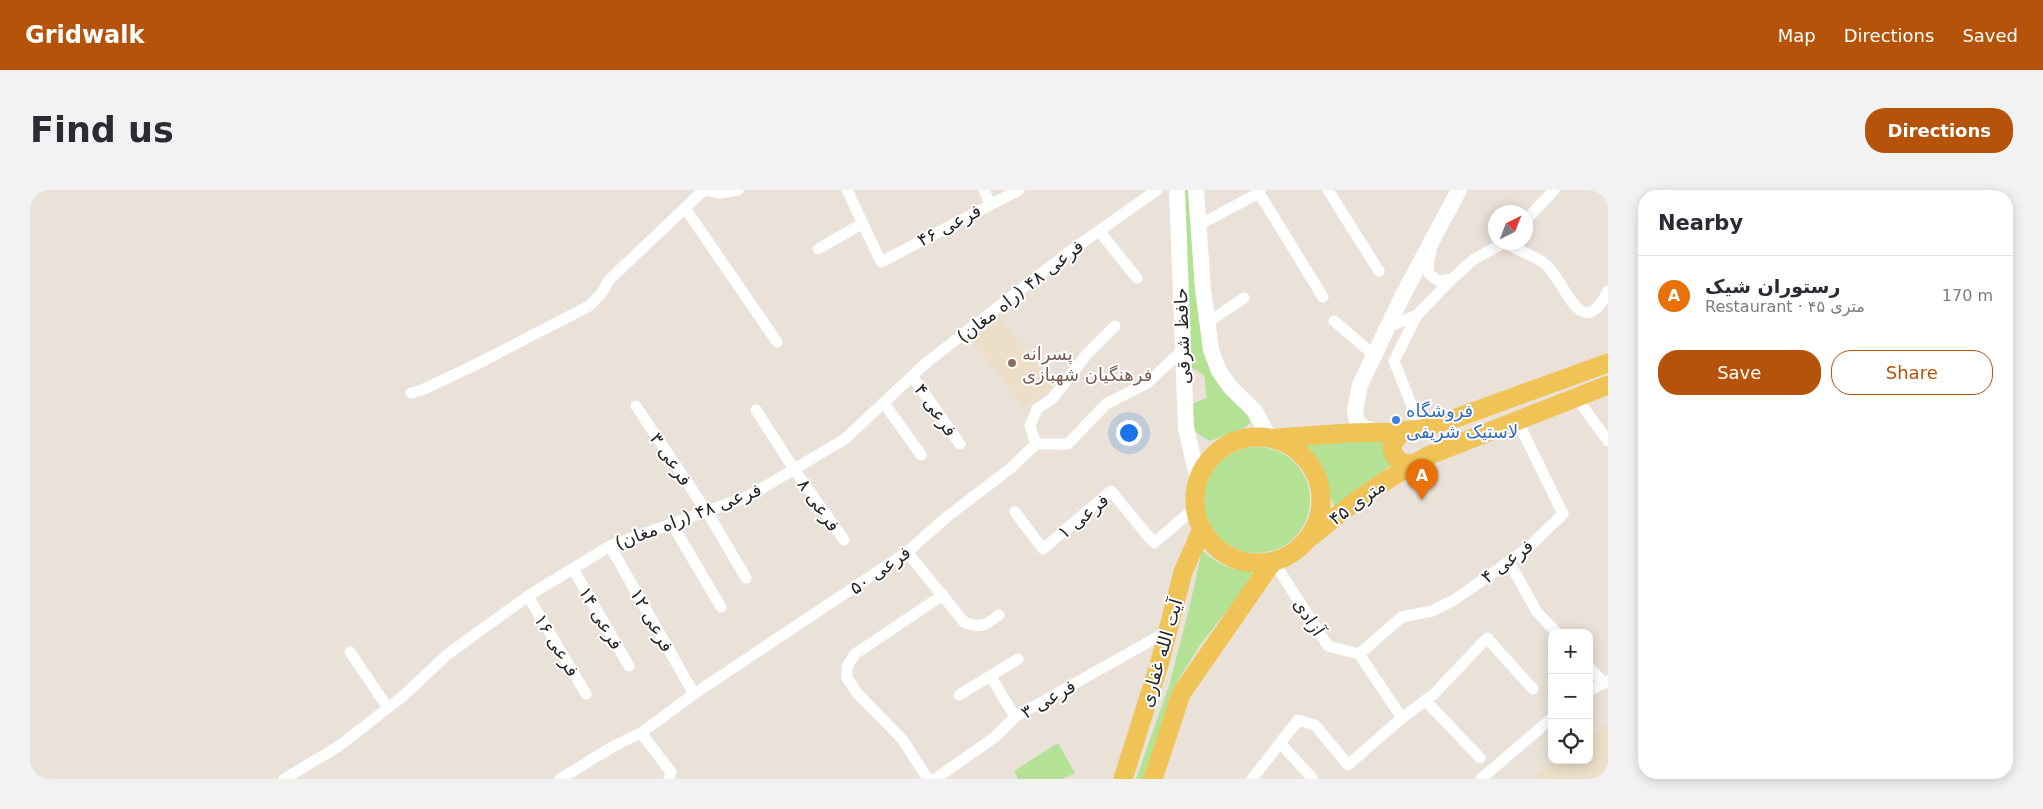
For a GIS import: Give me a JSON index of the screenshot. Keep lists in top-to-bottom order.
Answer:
{
  "streets": {
    "main road": ["حافظ شرقی", "۴۵ متری", "آیت الله غفاری"],
    "street": [
      "فرعی ۴۶",
      "فرعی ۴۸ (راه مغان)",
      "فرعی ۴",
      "فرعی ۳",
      "فرعی ۸",
      "فرعی ۱",
      "فرعی ۵۰",
      "آزادی",
      "فرعی ۱۴",
      "فرعی ۱۲",
      "فرعی ۱۶"
    ]
  },
  "crossings": [
    ["فرعی ۴۸ (راه مغان)", "فرعی ۴"],
    ["فرعی ۴۸ (راه مغان)", "فرعی ۳"],
    ["فرعی ۴۸ (راه مغان)", "فرعی ۸"],
    ["فرعی ۴۸ (راه مغان)", "فرعی ۱۴"],
    ["فرعی ۴۸ (راه مغان)", "فرعی ۱۲"],
    ["فرعی ۴۸ (راه مغان)", "فرعی ۱۶"],
    ["حافظ شرقی", "۴۵ متری"],
    ["حافظ شرقی", "فرعی ۱"],
    ["حافظ شرقی", "آزادی"],
    ["حافظ شرقی", "آیت الله غفاری"],
    ["فرعی ۴", "۴۵ متری"],
    ["فرعی ۴", "آزادی"],
    ["فرعی ۳", "آیت الله غفاری"],
    ["۴۵ متری", "فرعی ۱"],
    ["۴۵ متری", "آزادی"],
    ["۴۵ متری", "آیت الله غفاری"],
    ["فرعی ۱", "آزادی"],
    ["فرعی ۱", "آیت الله غفاری"],
    ["فرعی ۵۰", "فرعی ۱۲"],
    ["آزادی", "آیت الله غفاری"]
  ],
  "places": ["پسرانه فرهنگیان شهبازی", "فروشگاه لاستیک شریفی"],
  "north": "top right",
  "page": {
    "header": "Gridwalk",
    "nav": ["Map", "Directions", "Saved"],
    "buttons": [
      "Directions",
      ["Save", "Share"]
    ],
    "title": "Find us",
    "heading": "Nearby",
    "list": [
      {
        "mark": "A",
        "name": "رستوران شیک",
        "note": "Restaurant · ۴۵ متری",
        "value": "170 m"
      }
    ],
    "pins": "A",
    "map_buttons": ["+", "−"]
  }
}
